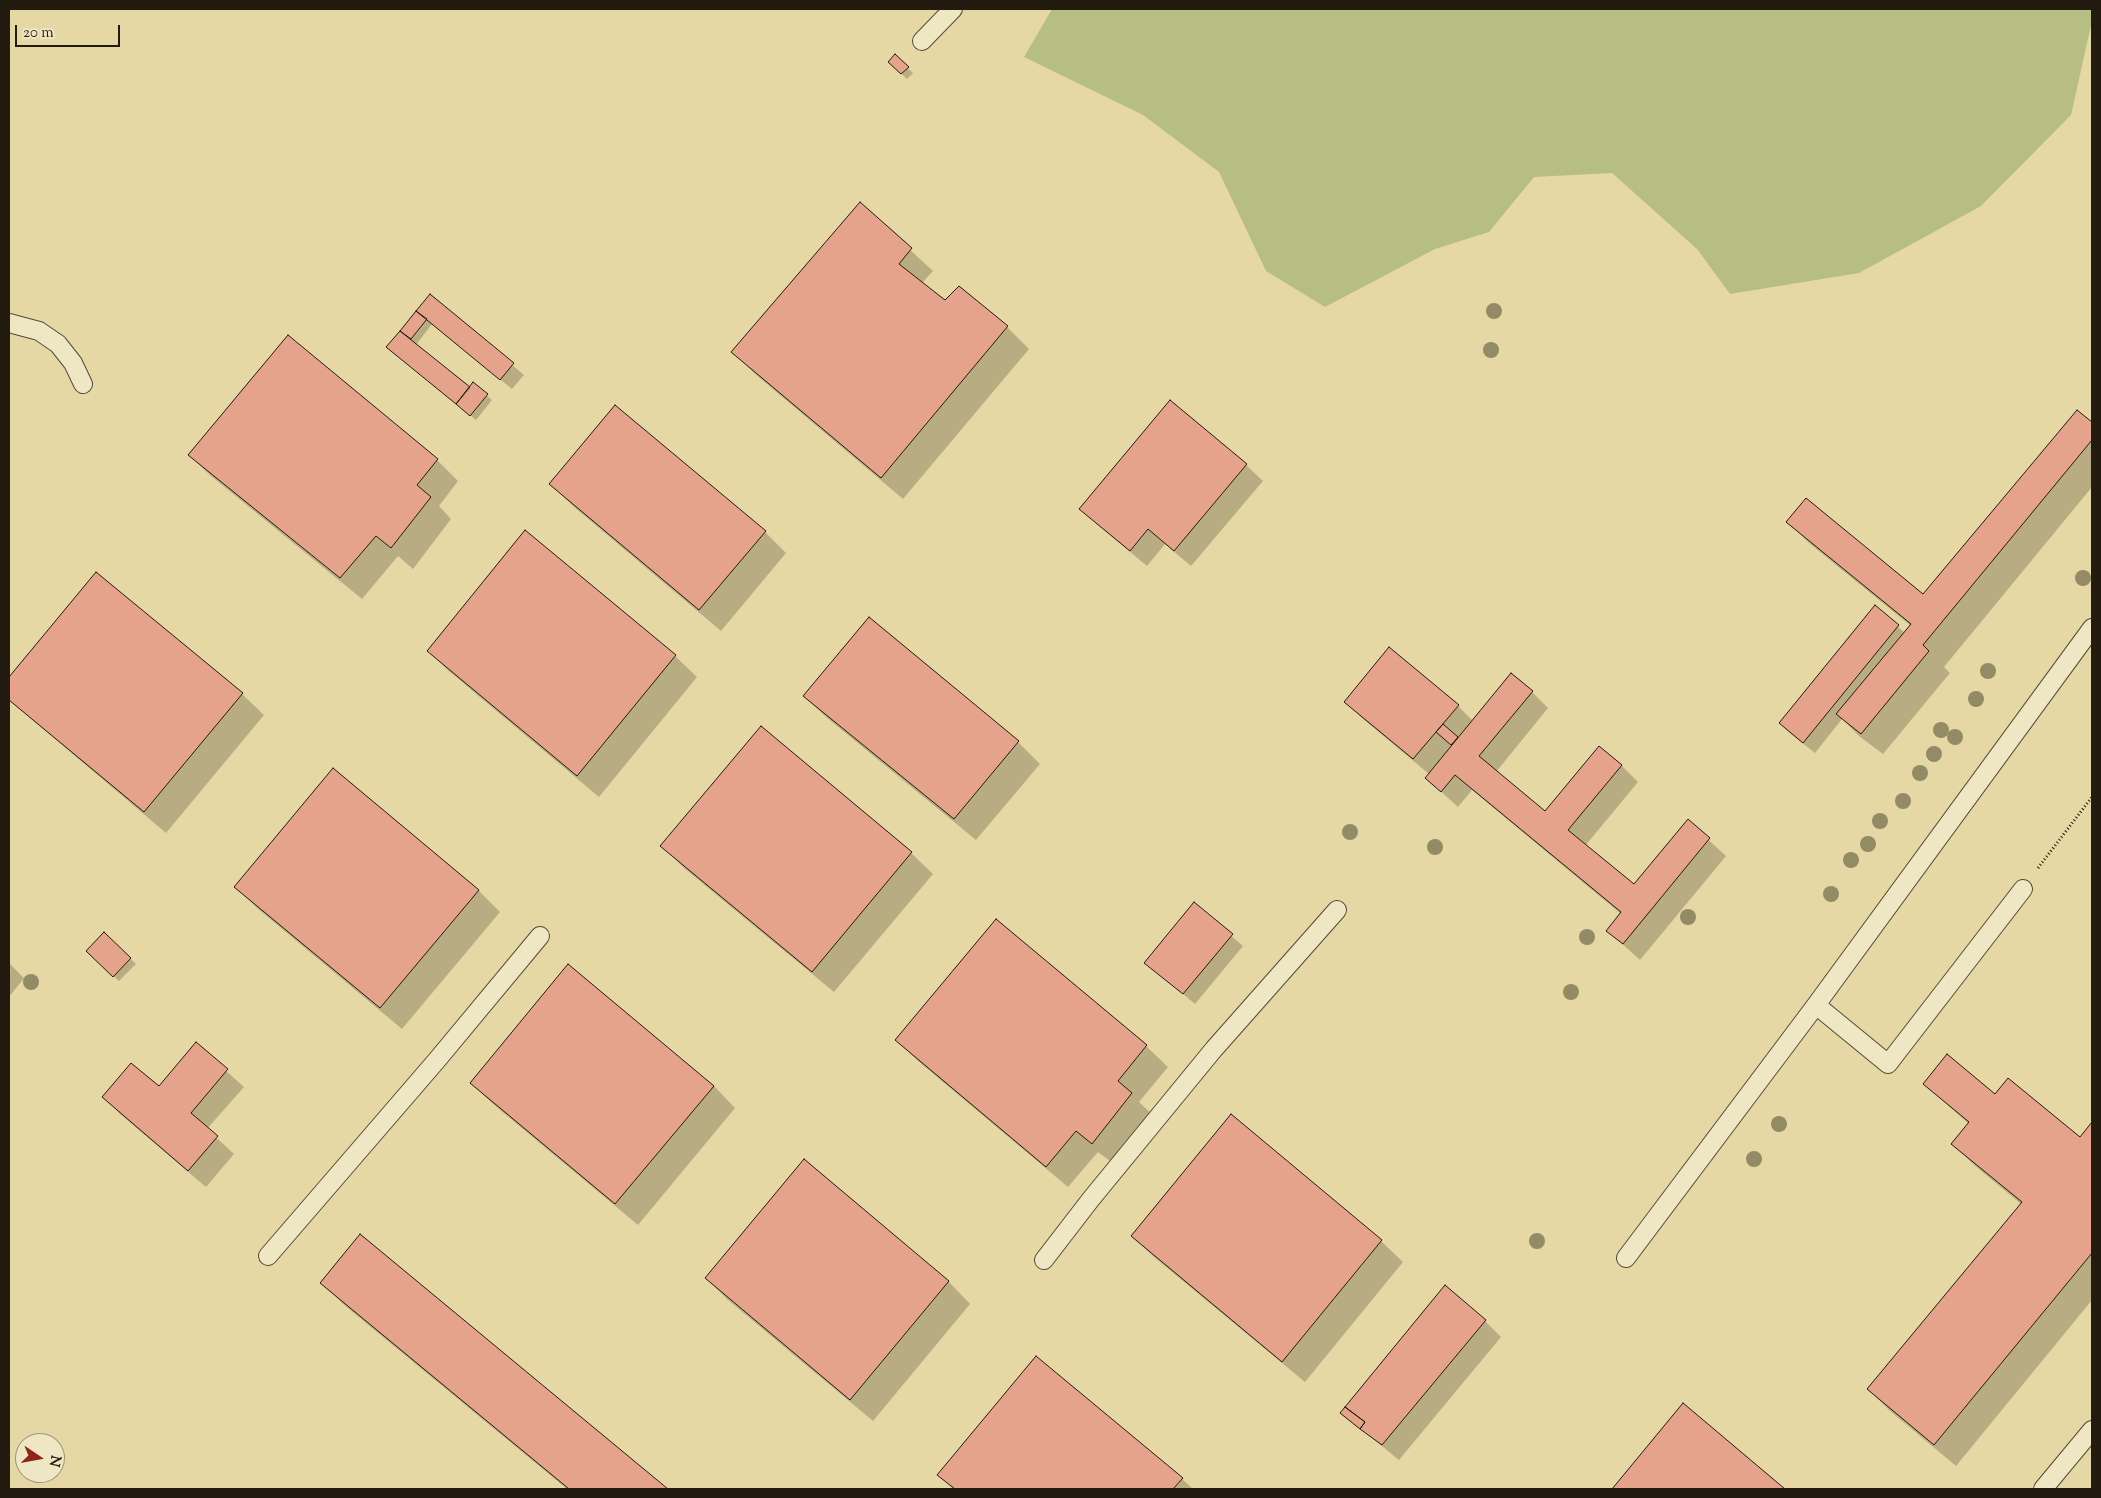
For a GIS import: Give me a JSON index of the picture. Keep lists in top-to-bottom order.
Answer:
{
  "scale_bar": "20 m",
  "north": "right"
}
